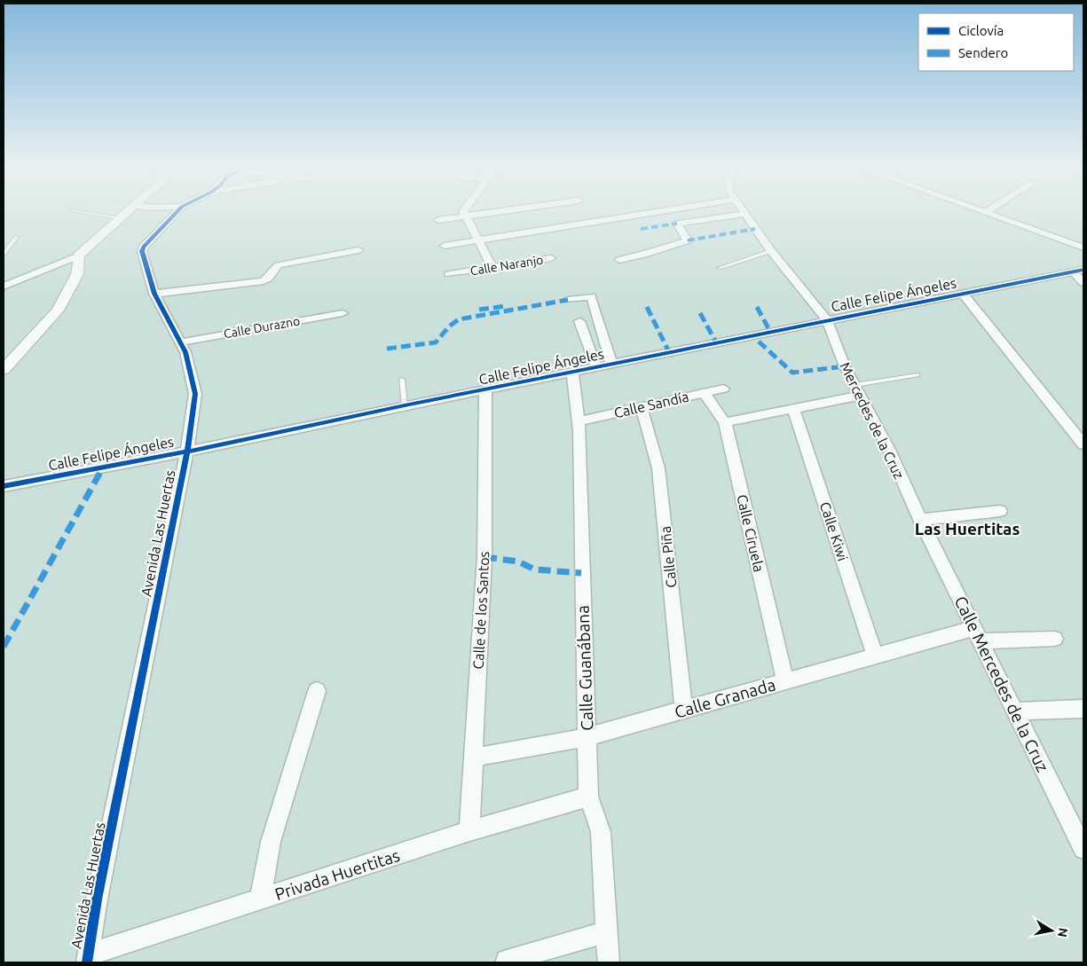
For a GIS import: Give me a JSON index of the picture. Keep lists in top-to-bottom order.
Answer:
{
  "streets": {
    "street": [
      "Calle Naranjo",
      "Calle Felipe Ángeles",
      "Calle Durazno",
      "Calle Sandía",
      "Mercedes de la Cruz",
      "Calle Kiwi",
      "Avenida Las Huertas",
      "Calle Ciruela",
      "Calle Piña",
      "Calle de los Santos",
      "Calle Guanábana",
      "Calle Mercedes de la Cruz",
      "Calle Granada",
      "Privada Huertitas"
    ]
  },
  "crossings": [
    ["Calle Felipe Ángeles", "Mercedes de la Cruz"],
    ["Calle Felipe Ángeles", "Avenida Las Huertas"],
    ["Calle Felipe Ángeles", "Calle de los Santos"],
    ["Calle Felipe Ángeles", "Calle Guanábana"],
    ["Calle Durazno", "Avenida Las Huertas"],
    ["Calle Sandía", "Calle Ciruela"],
    ["Calle Sandía", "Calle Piña"],
    ["Calle Sandía", "Calle Guanábana"],
    ["Mercedes de la Cruz", "Calle Mercedes de la Cruz"],
    ["Calle Kiwi", "Calle Granada"],
    ["Avenida Las Huertas", "Privada Huertitas"],
    ["Calle Ciruela", "Calle Granada"],
    ["Calle Piña", "Calle Granada"],
    ["Calle de los Santos", "Calle Granada"],
    ["Calle de los Santos", "Privada Huertitas"],
    ["Calle Guanábana", "Calle Granada"],
    ["Calle Guanábana", "Privada Huertitas"],
    ["Calle Mercedes de la Cruz", "Calle Granada"]
  ],
  "districts": ["Las Huertitas"],
  "legend": ["Ciclovía", "Sendero"],
  "north": "right"
}
